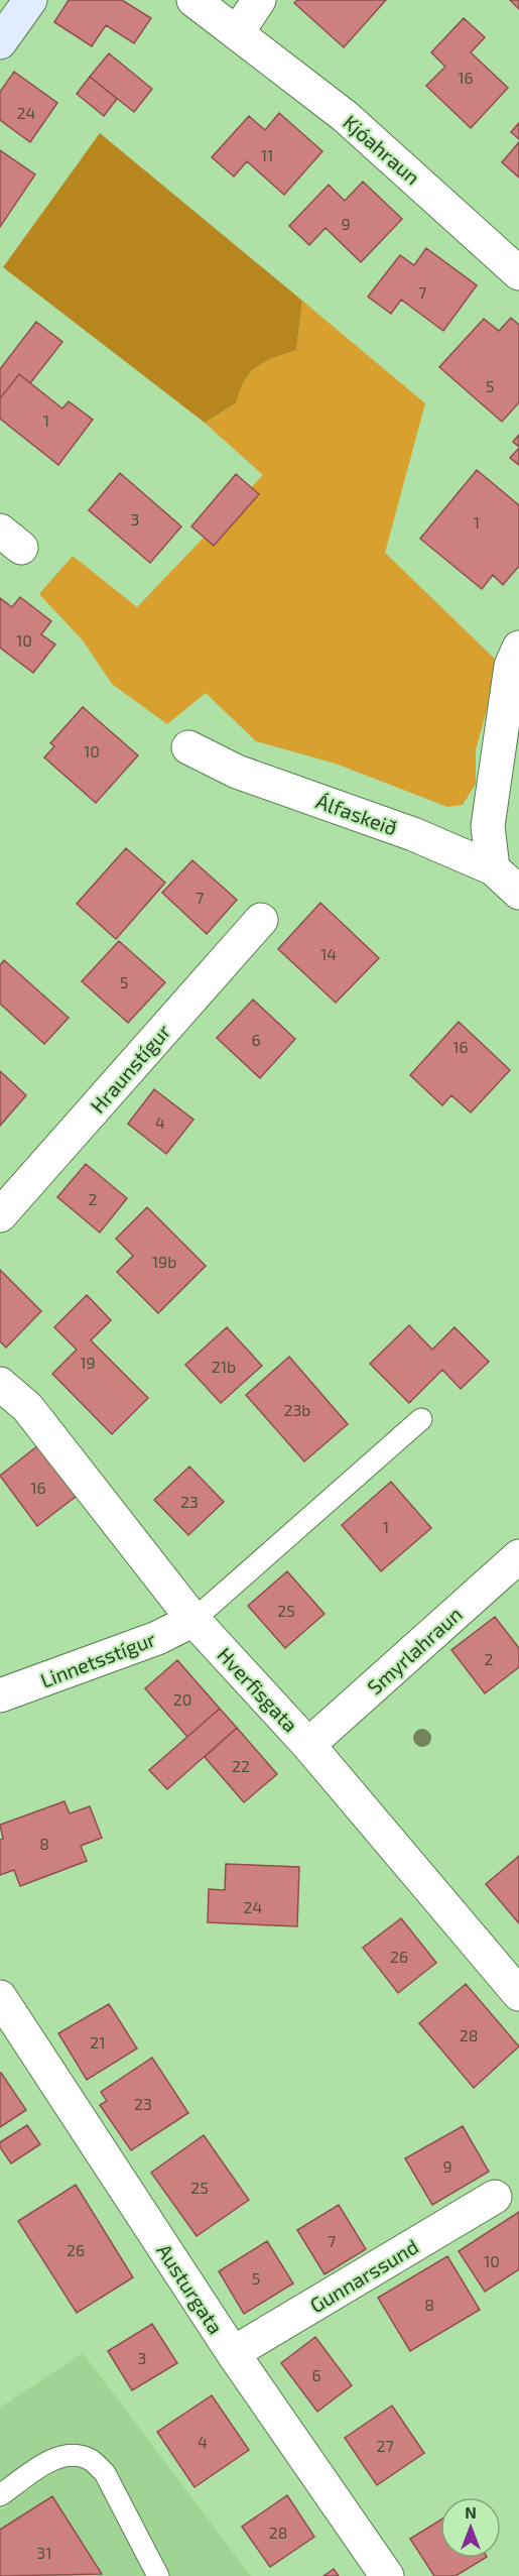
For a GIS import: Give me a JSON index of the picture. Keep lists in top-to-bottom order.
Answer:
{
  "streets": {
    "street": [
      "Kjóahraun",
      "Álfaskeið",
      "Hraunstígur",
      "Smyrlahraun",
      "Linnetsstígur",
      "Hverfisgata",
      "Gunnarssund",
      "Austurgata"
    ]
  },
  "crossings": [
    ["Smyrlahraun", "Hverfisgata"],
    ["Linnetsstígur", "Hverfisgata"],
    ["Gunnarssund", "Austurgata"]
  ],
  "house_numbers": [
    "16",
    "24",
    "11",
    "9",
    "7",
    "5",
    "1",
    "3",
    "1",
    "10",
    "10",
    "7",
    "14",
    "5",
    "6",
    "16",
    "4",
    "2",
    "19b",
    "19",
    "21b",
    "23b",
    "16",
    "23",
    "1",
    "25",
    "2",
    "20",
    "22",
    "8",
    "24",
    "26",
    "28",
    "21",
    "23",
    "9",
    "25",
    "7",
    "26",
    "10",
    "5",
    "8",
    "3",
    "6",
    "4",
    "27",
    "28",
    "31"
  ],
  "north": "top"
}
